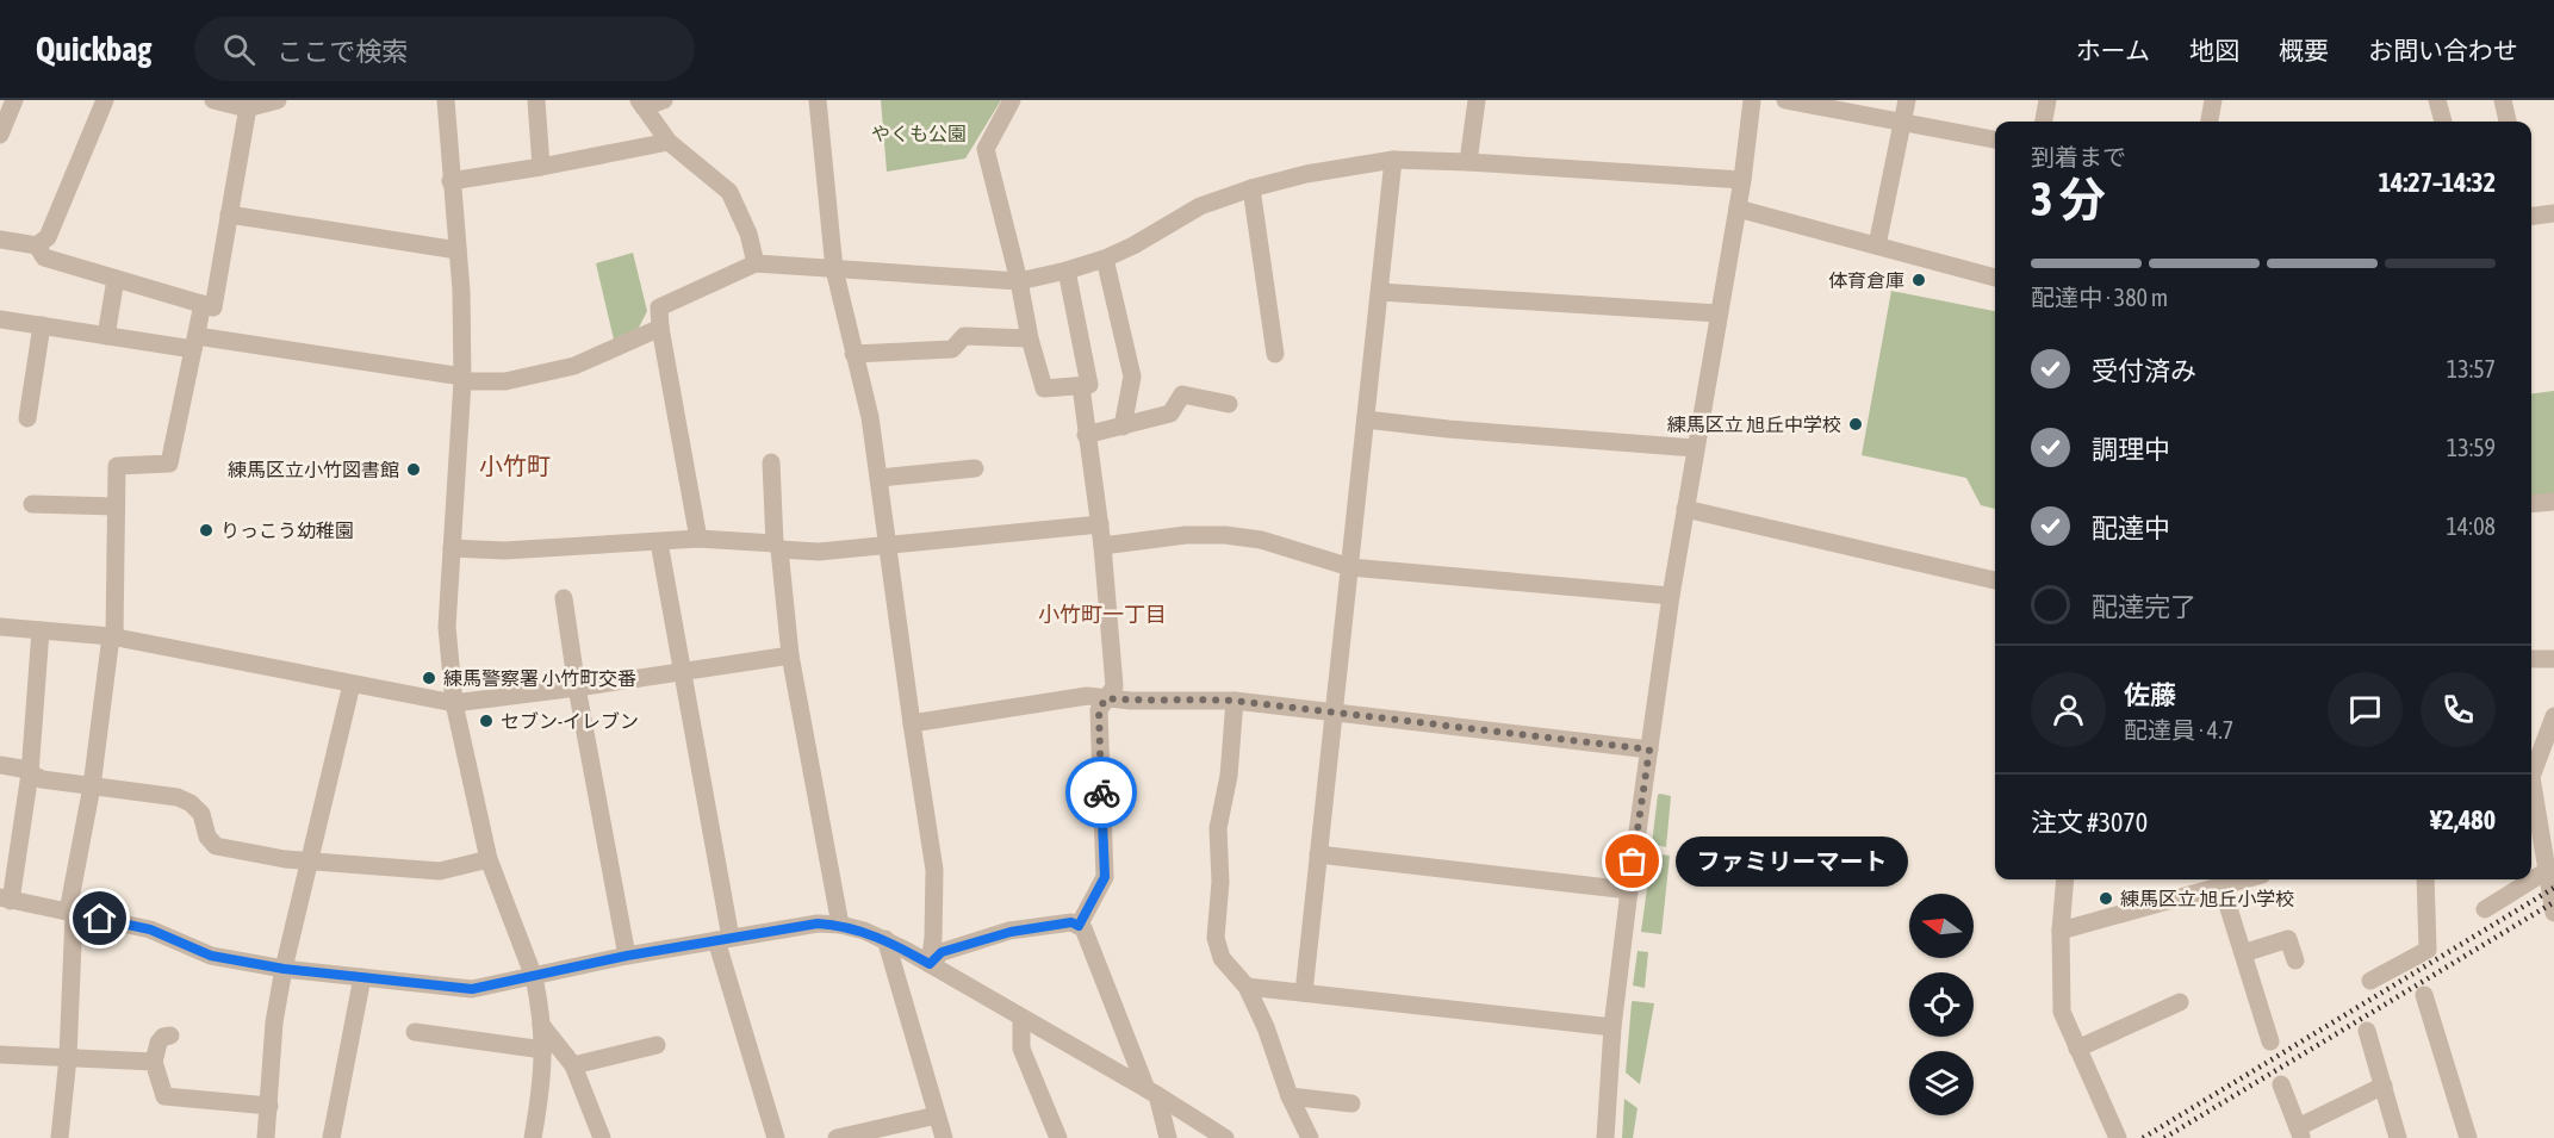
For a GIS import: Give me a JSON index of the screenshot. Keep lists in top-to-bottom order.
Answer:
{
  "districts": ["小竹町", "小竹町一丁目"],
  "parks": ["やくも公園"],
  "places": [
    "体育倉庫",
    "練馬区立 旭丘中学校",
    "練馬区立小竹図書館",
    "りっこう幼稚園",
    "練馬警察署 小竹町交番",
    "セブン-イレブン",
    "ファミリーマート",
    "練馬区立 旭丘小学校"
  ],
  "north": "left",
  "page": {
    "header": "Quickbag",
    "search": "ここで検索",
    "nav": [
      "ホーム",
      "地図",
      "概要",
      "お問い合わせ"
    ],
    "heading": ["3 分", "到着まで", "14:27–14:32"],
    "panel": [
      "佐藤",
      "配達員 · 4.7",
      "注文 #3070",
      "¥2,480"
    ],
    "bar": "配達中 · 380 m",
    "list": [
      ["受付済み", "13:57"],
      ["調理中", "13:59"],
      ["配達中", "14:08"],
      "配達完了"
    ],
    "bubble": "ファミリーマート"
  }
}
